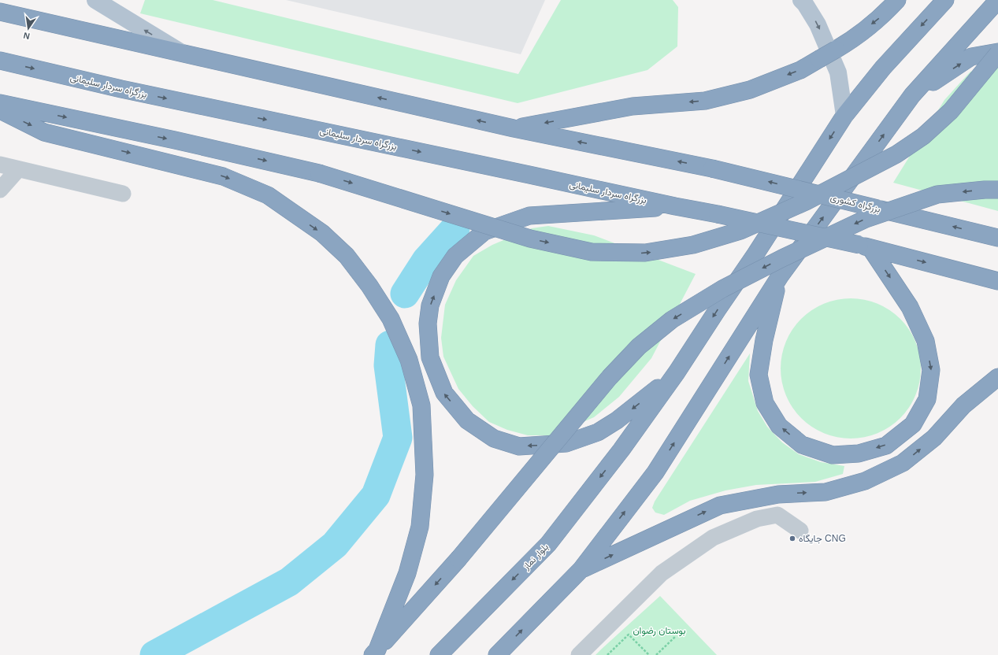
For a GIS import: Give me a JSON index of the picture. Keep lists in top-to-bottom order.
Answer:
{
  "streets": {
    "highway": ["بزرگراه سردار سلیمانی", "بزرگراه کشوری", "بلوار نماز"]
  },
  "one_way": ["بزرگراه کشوری"],
  "parks": ["بوستان رضوان"],
  "places": ["جایگاه CNG"],
  "north": "bottom"
}
